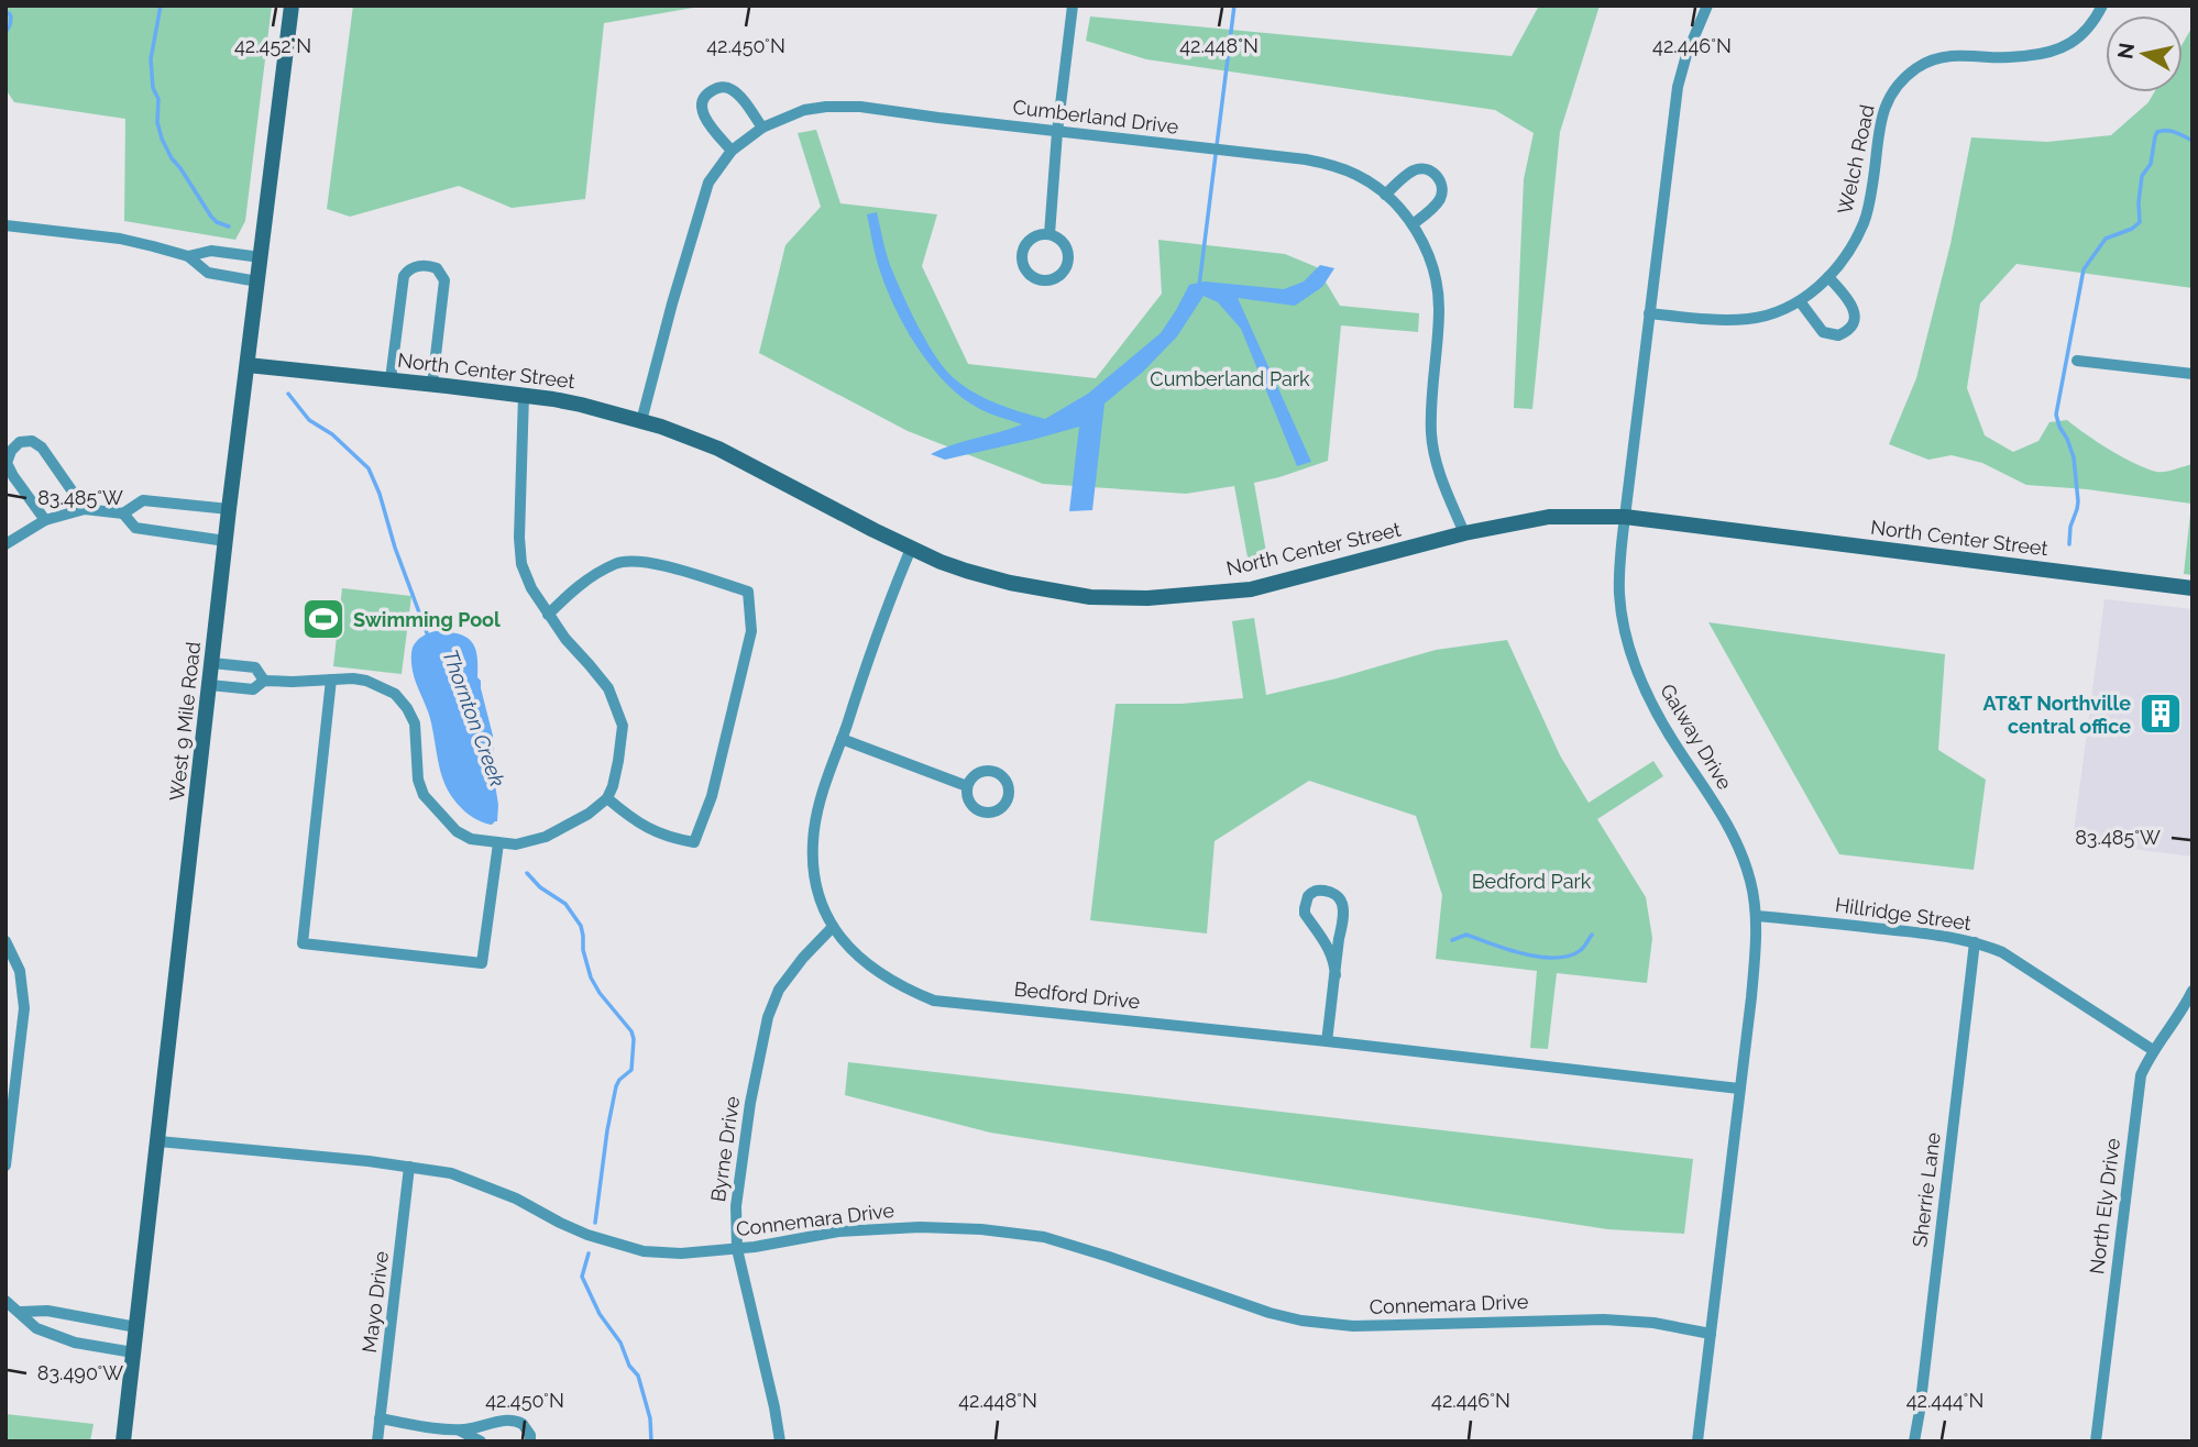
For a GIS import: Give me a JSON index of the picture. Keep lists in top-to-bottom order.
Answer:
{
  "streets": {
    "street": [
      "Cumberland Drive",
      "Welch Road",
      "North Center Street",
      "West 9 Mile Road",
      "Galway Drive",
      "Hillridge Street",
      "Bedford Drive",
      "Byrne Drive",
      "Sherrie Lane",
      "North Ely Drive",
      "Connemara Drive",
      "Mayo Drive"
    ]
  },
  "crossings": [
    ["Cumberland Drive", "North Center Street"],
    ["Welch Road", "Galway Drive"],
    ["North Center Street", "West 9 Mile Road"],
    ["North Center Street", "Galway Drive"],
    ["North Center Street", "Bedford Drive"],
    ["West 9 Mile Road", "Connemara Drive"],
    ["Galway Drive", "Hillridge Street"],
    ["Galway Drive", "Bedford Drive"],
    ["Galway Drive", "Connemara Drive"],
    ["Hillridge Street", "Sherrie Lane"],
    ["Hillridge Street", "North Ely Drive"],
    ["Bedford Drive", "Byrne Drive"],
    ["Byrne Drive", "Connemara Drive"],
    ["Connemara Drive", "Mayo Drive"]
  ],
  "water": ["Thornton Creek"],
  "parks": ["Cumberland Park", "Bedford Park"],
  "places": {
    "sports": ["Swimming Pool"],
    "building": ["AT&T Northville central office"]
  },
  "north": "left",
  "coordinates": [
    "42.452°N",
    "42.450°N",
    "42.448°N",
    "42.446°N",
    "83.485°W",
    "83.490°W",
    "42.444°N"
  ]
}
